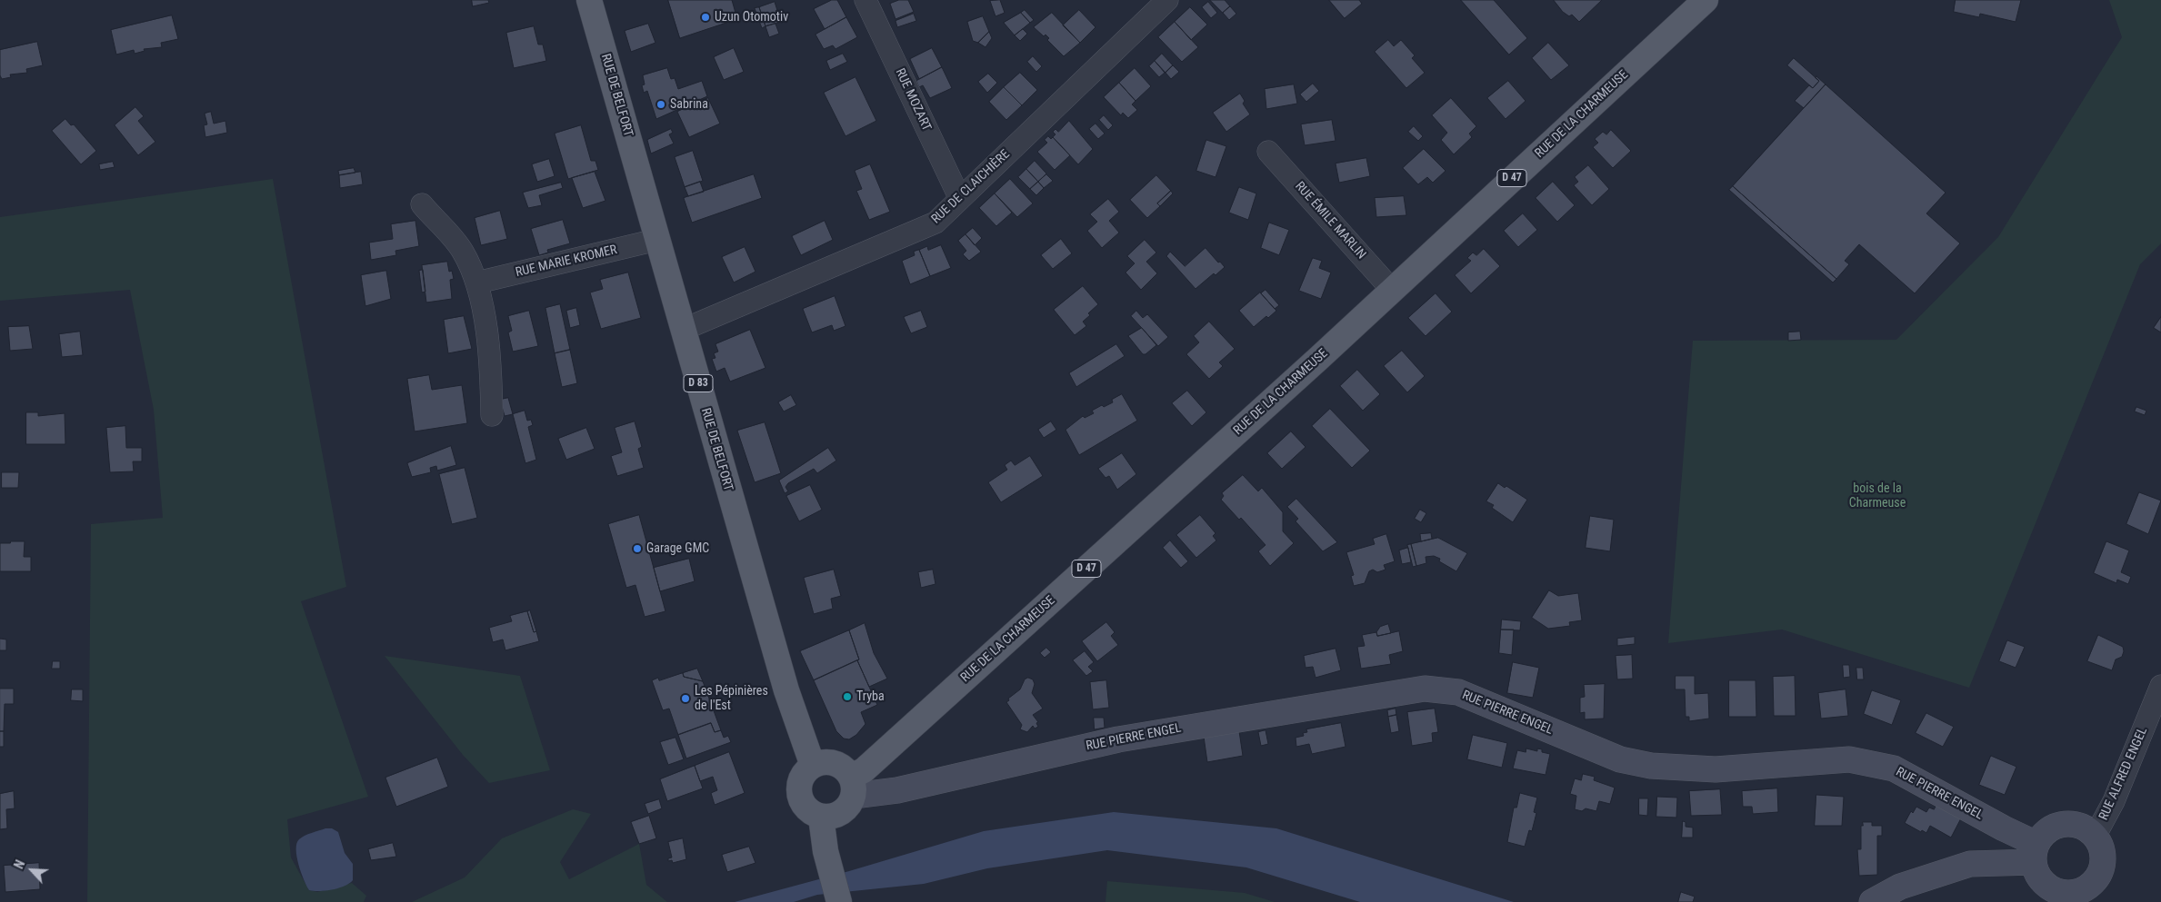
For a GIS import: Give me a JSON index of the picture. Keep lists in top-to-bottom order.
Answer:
{
  "streets": {
    "main road": [
      "RUE DE BELFORT",
      "RUE DE LA CHARMEUSE",
      "D 47",
      "D 83"
    ],
    "street": [
      "RUE MOZART",
      "RUE DE CLAICHIÈRE",
      "RUE ÉMILE MARLIN",
      "RUE MARIE KROMER",
      "RUE PIERRE ENGEL",
      "RUE ALFRED ENGEL"
    ]
  },
  "crossings": [
    ["RUE DE BELFORT", "RUE DE LA CHARMEUSE"],
    ["RUE DE BELFORT", "RUE DE CLAICHIÈRE"],
    ["RUE DE BELFORT", "RUE MARIE KROMER"],
    ["RUE DE BELFORT", "RUE PIERRE ENGEL"],
    ["RUE MOZART", "RUE DE CLAICHIÈRE"],
    ["RUE DE LA CHARMEUSE", "RUE ÉMILE MARLIN"],
    ["RUE DE LA CHARMEUSE", "RUE PIERRE ENGEL"],
    ["RUE PIERRE ENGEL", "RUE ALFRED ENGEL"]
  ],
  "parks": ["bois de la Charmeuse"],
  "places": [
    "Uzun Otomotiv",
    "Sabrina",
    "Garage GMC",
    "Tryba",
    "Les Pépinières de l'Est"
  ],
  "north": "top left"
}
